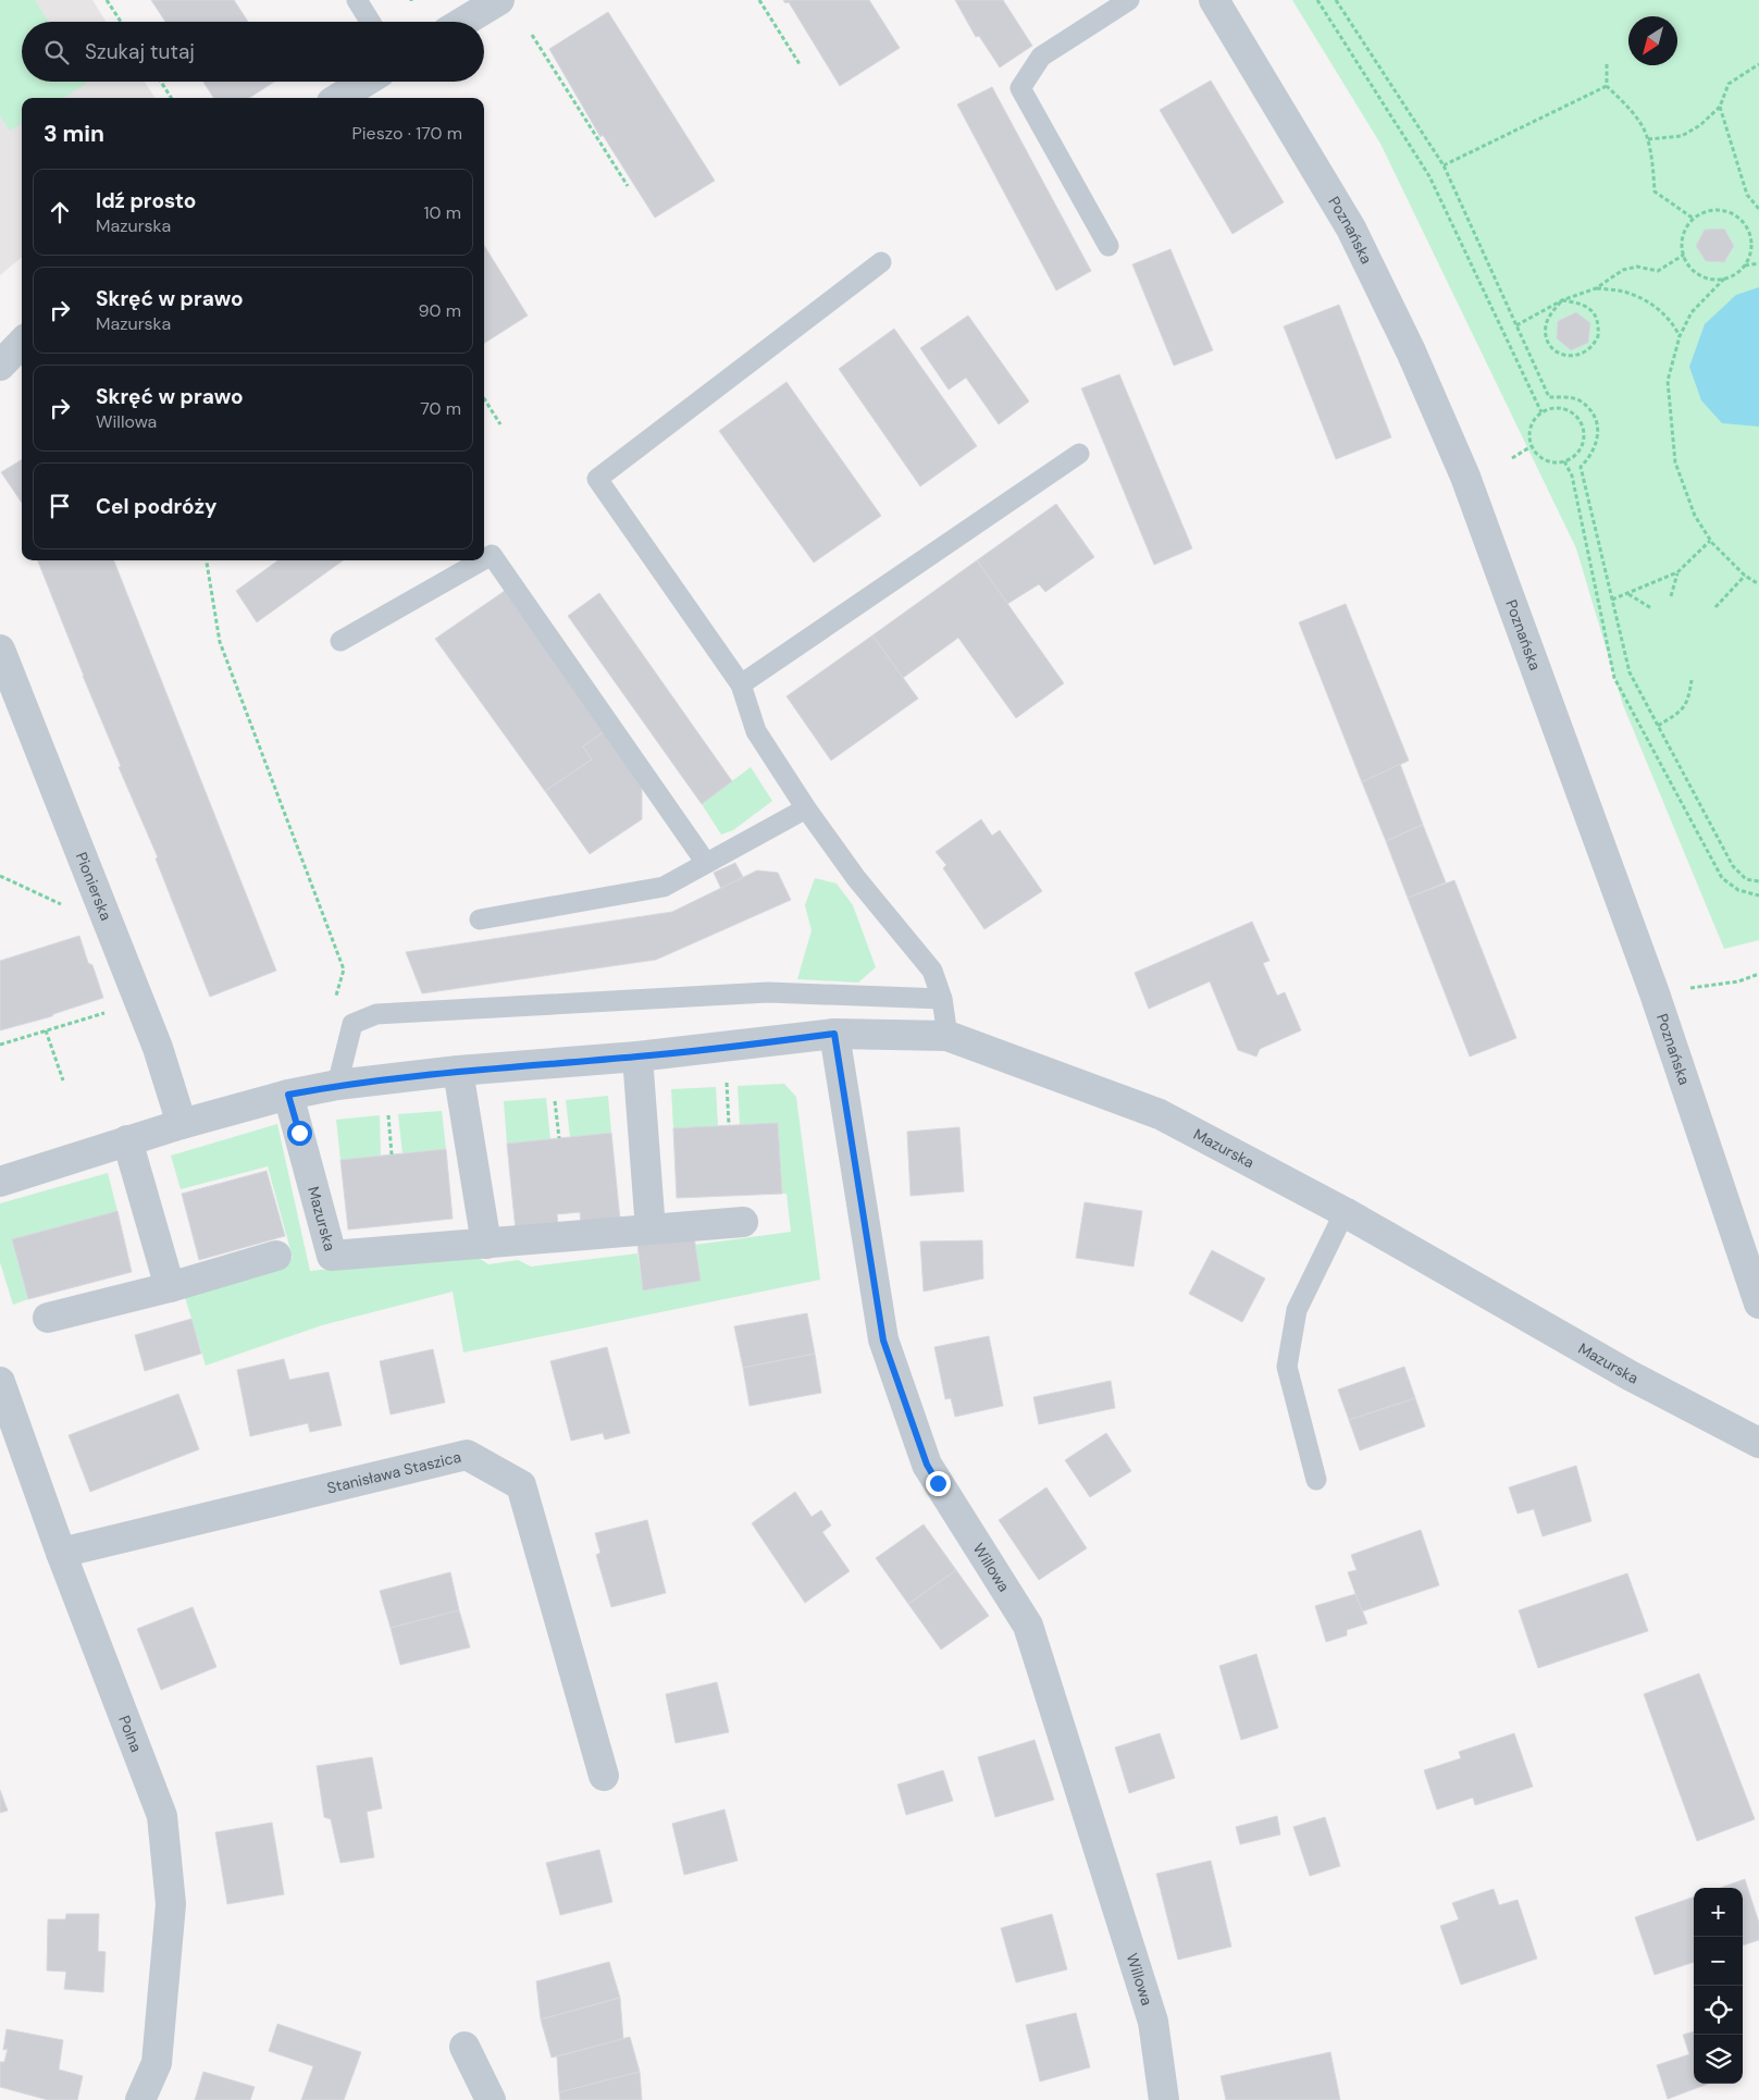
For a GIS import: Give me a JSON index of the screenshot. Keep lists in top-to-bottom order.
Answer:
{
  "streets": {
    "street": [
      "Poznańska",
      "Pionierska",
      "Mazurska",
      "Stanisława Staszica",
      "Willowa",
      "Polna"
    ]
  },
  "crossings": [
    ["Pionierska", "Mazurska"],
    ["Mazurska", "Willowa"],
    ["Stanisława Staszica", "Polna"]
  ],
  "north": "bottom left",
  "page": {
    "search": "Szukaj tutaj",
    "heading": ["3 min", "Pieszo · 170 m"],
    "list": [
      ["Idź prosto", "Mazurska", "10 m"],
      ["Skręć w prawo", "Mazurska", "90 m"],
      ["Skręć w prawo", "Willowa", "70 m"],
      "Cel podróży"
    ],
    "map_buttons": ["+", "−"]
  }
}
